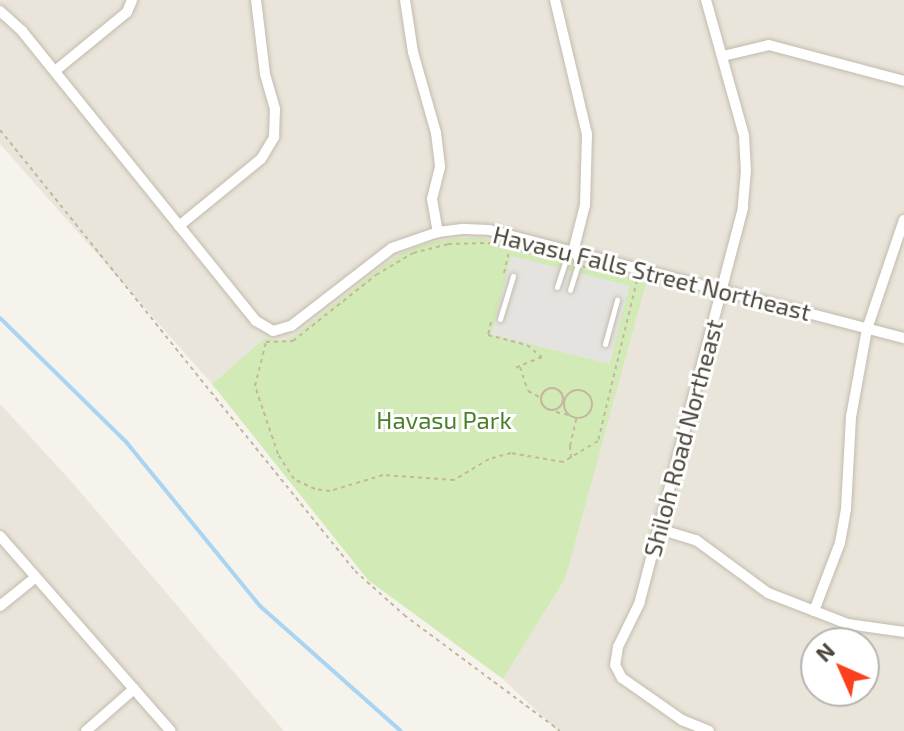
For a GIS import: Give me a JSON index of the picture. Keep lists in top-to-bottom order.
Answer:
{
  "streets": {
    "street": ["Havasu Falls Street Northeast", "Shiloh Road Northeast"]
  },
  "crossings": [
    ["Havasu Falls Street Northeast", "Shiloh Road Northeast"]
  ],
  "parks": ["Havasu Park"],
  "north": "top left"
}
